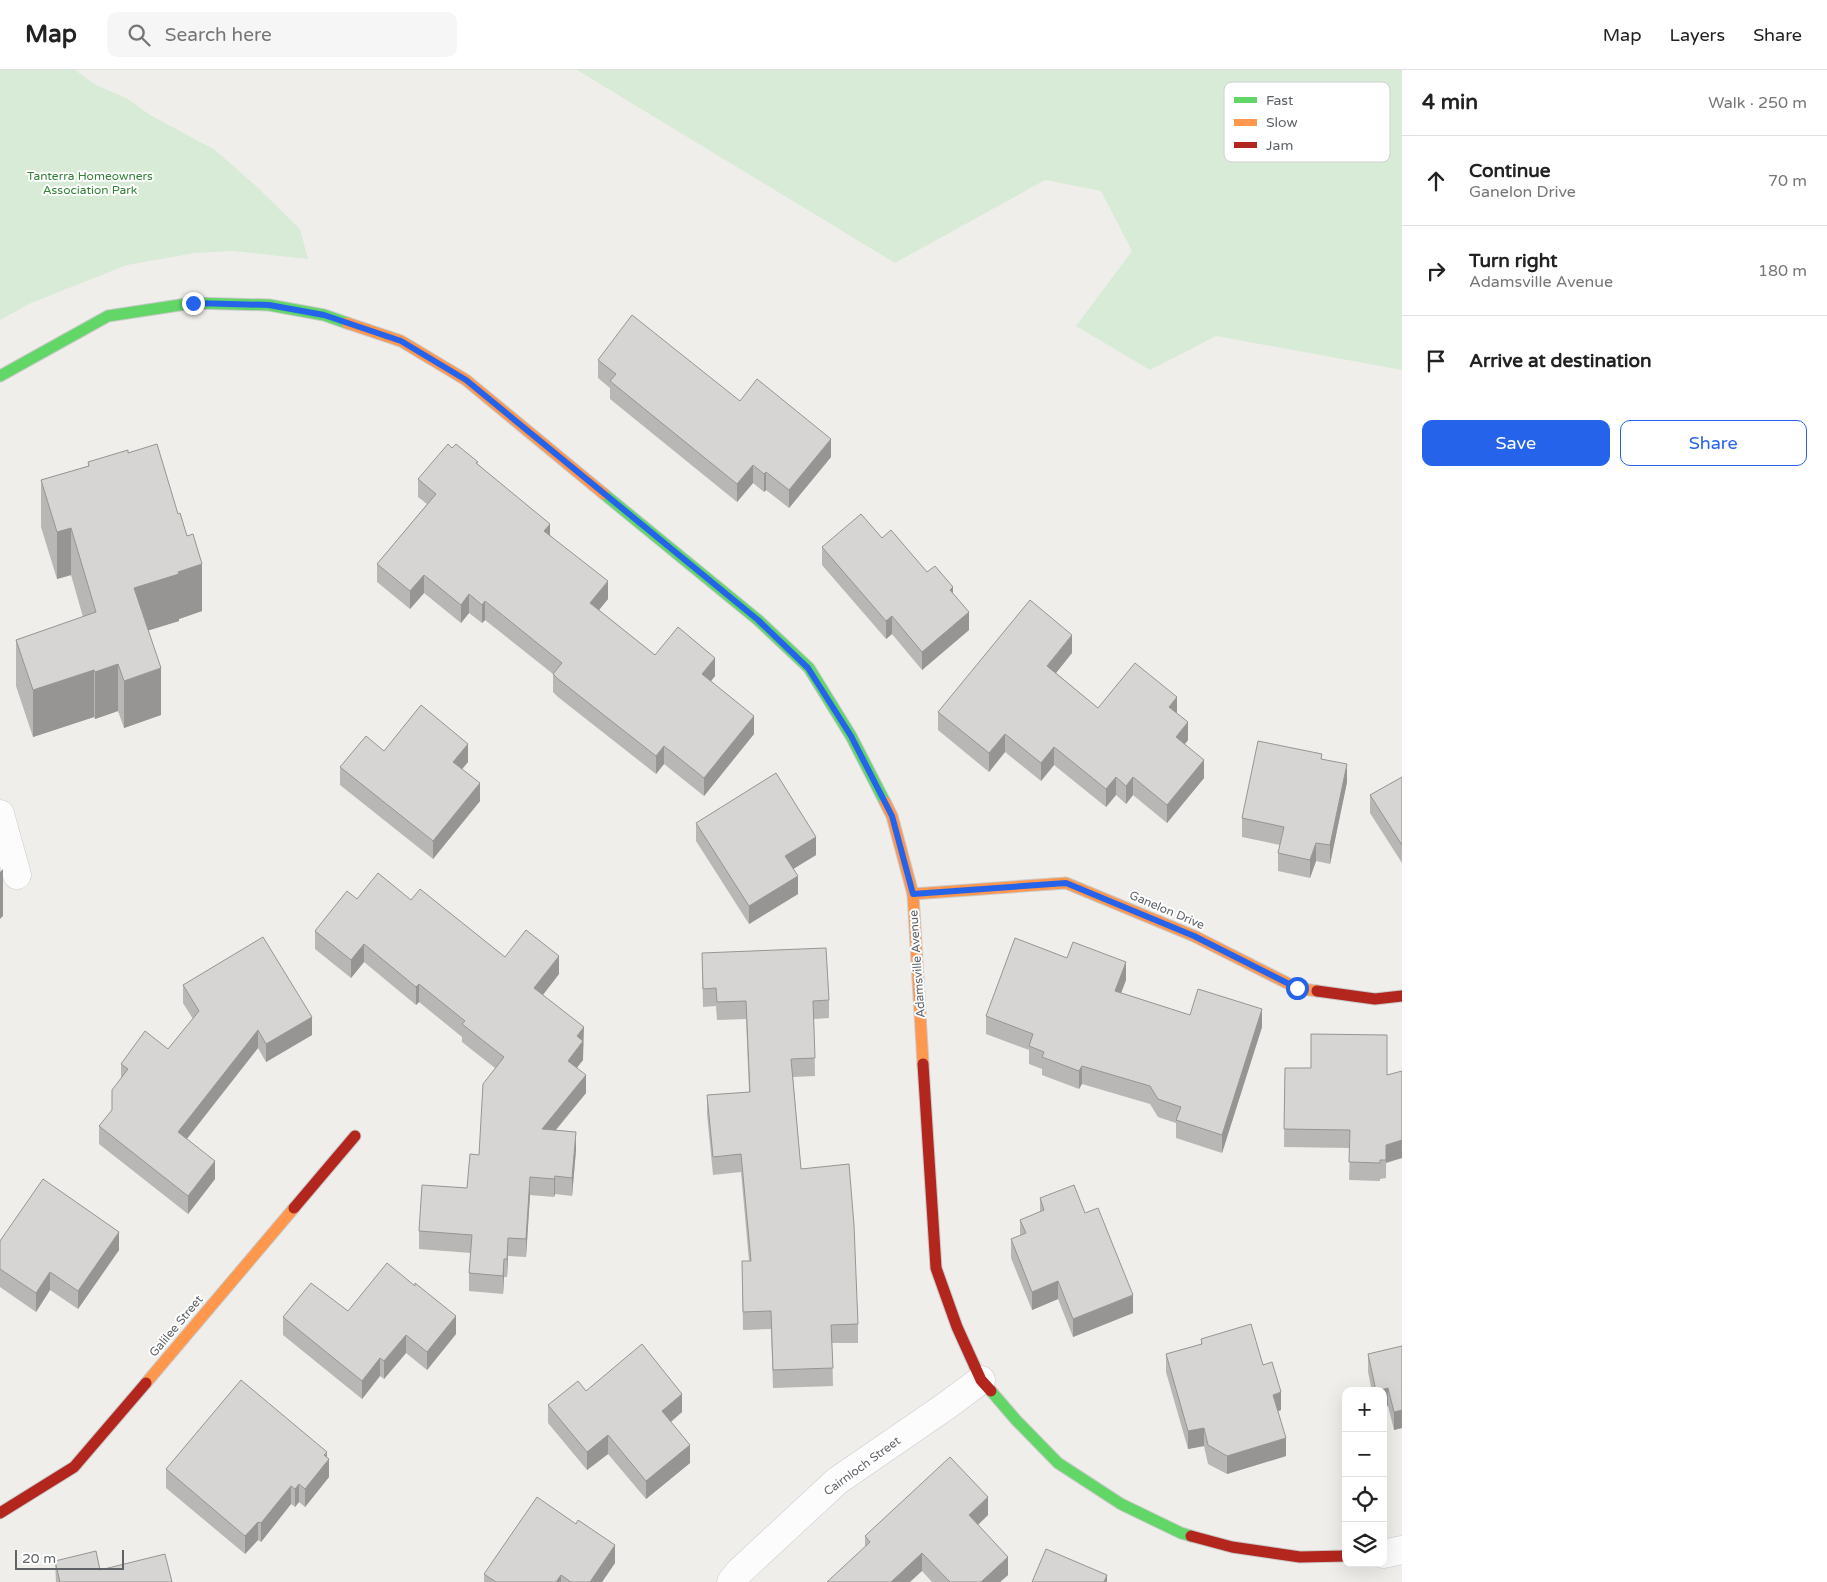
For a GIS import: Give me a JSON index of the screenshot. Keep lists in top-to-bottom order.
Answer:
{
  "streets": {
    "street": [
      "Ganelon Drive",
      "Adamsville Avenue",
      "Galilee Street",
      "Cairnloch Street"
    ]
  },
  "crossings": [
    ["Ganelon Drive", "Adamsville Avenue"],
    ["Adamsville Avenue", "Cairnloch Street"]
  ],
  "parks": ["Tanterra Homeowners Association Park"],
  "legend": ["Fast", "Slow", "Jam"],
  "scale_bar": "20 m",
  "page": {
    "header": "Map",
    "search": "Search here",
    "nav": ["Map", "Layers", "Share"],
    "heading": ["4 min", "Walk · 250 m"],
    "list": [
      ["Continue", "Ganelon Drive", "70 m"],
      ["Turn right", "Adamsville Avenue", "180 m"],
      "Arrive at destination"
    ],
    "buttons": ["Save", "Share"],
    "map_buttons": ["+", "−"],
    "scale": "20 m"
  }
}
